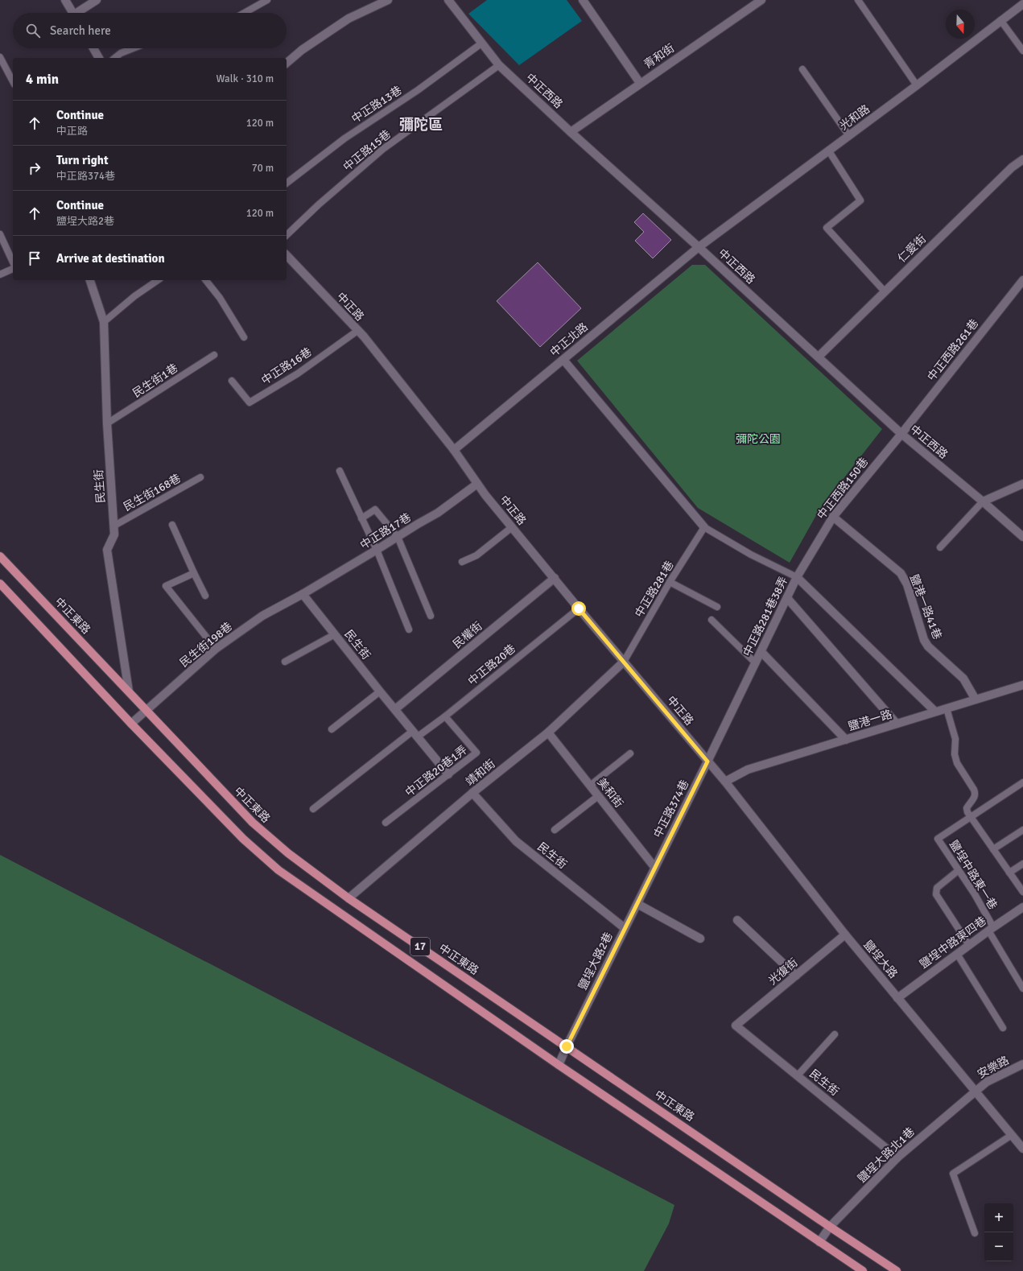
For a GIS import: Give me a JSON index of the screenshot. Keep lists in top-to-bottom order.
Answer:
{
  "streets": {
    "main road": ["中正東路", "17"],
    "street": [
      "青和街",
      "中正西路",
      "光和路",
      "仁愛街",
      "中正路",
      "中正北路",
      "中正西路261巷",
      "民生街",
      "中正西路150巷",
      "中正路17巷",
      "鹽港一路41巷",
      "中正路281巷38弄",
      "民權街",
      "民生街198巷",
      "鹽港一路",
      "靖和街",
      "美和街",
      "中正路374巷",
      "鹽埕中路東四巷",
      "鹽埕大路",
      "鹽埕大路2巷",
      "光復街",
      "安樂路",
      "鹽埕大路北1巷"
    ],
    "lane": [
      "中正路13巷",
      "中正路15巷",
      "中正路16巷",
      "民生街1巷",
      "民生街168巷",
      "中正路281巷",
      "中正路20巷",
      "中正路20巷1弄",
      "鹽埕中路東一巷"
    ]
  },
  "crossings": [
    ["青和街", "中正西路"],
    ["中正西路", "中正路13巷"],
    ["中正西路", "光和路"],
    ["中正西路", "中正路15巷"],
    ["中正西路", "仁愛街"],
    ["中正西路", "中正北路"],
    ["中正西路", "中正西路261巷"],
    ["中正西路", "中正西路150巷"],
    ["光和路", "中正北路"],
    ["中正路", "中正北路"],
    ["中正路", "中正路16巷"],
    ["中正路", "中正路17巷"],
    ["中正路", "中正路281巷"],
    ["中正路", "中正路281巷38弄"],
    ["中正路", "民權街"],
    ["中正路", "中正路20巷"],
    ["中正路", "鹽港一路"],
    ["中正路", "靖和街"],
    ["中正路", "中正路374巷"],
    ["中正路", "鹽埕大路"],
    ["中正西路261巷", "中正西路150巷"],
    ["民生街1巷", "民生街"],
    ["民生街", "民生街168巷"],
    ["民生街", "中正路17巷"],
    ["民生街", "中正東路"],
    ["民生街", "民權街"],
    ["民生街", "民生街198巷"],
    ["民生街", "靖和街"],
    ["民生街", "鹽埕大路2巷"],
    ["民生街", "光復街"],
    ["民生街", "鹽埕大路北1巷"],
    ["中正西路150巷", "鹽港一路41巷"],
    ["中正西路150巷", "中正路281巷38弄"],
    ["中正路17巷", "民生街198巷"],
    ["中正路281巷", "中正路281巷38弄"],
    ["中正路281巷", "靖和街"],
    ["鹽港一路41巷", "鹽港一路"],
    ["中正東路", "民生街198巷"],
    ["中正東路", "靖和街"],
    ["中正東路", "鹽埕大路2巷"],
    ["中正東路", "鹽埕大路北1巷"],
    ["中正路281巷38弄", "中正路374巷"],
    ["民生街198巷", "17"],
    ["中正路20巷", "中正路20巷1弄"],
    ["鹽港一路", "鹽埕大路"],
    ["靖和街", "美和街"],
    ["美和街", "中正路374巷"],
    ["美和街", "鹽埕大路2巷"],
    ["中正路374巷", "鹽埕大路2巷"],
    ["鹽埕中路東一巷", "鹽埕中路東四巷"],
    ["鹽埕中路東四巷", "鹽埕大路"],
    ["17", "鹽埕大路2巷"],
    ["17", "鹽埕大路北1巷"],
    ["鹽埕大路", "光復街"],
    ["鹽埕大路", "安樂路"],
    ["鹽埕大路", "鹽埕大路北1巷"],
    ["安樂路", "鹽埕大路北1巷"]
  ],
  "districts": ["彌陀區"],
  "parks": ["彌陀公園"],
  "north": "bottom",
  "page": {
    "search": "Search here",
    "heading": ["4 min", "Walk · 310 m"],
    "list": [
      ["Continue", "中正路", "120 m"],
      ["Turn right", "中正路374巷", "70 m"],
      ["Continue", "鹽埕大路2巷", "120 m"],
      "Arrive at destination"
    ],
    "map_buttons": ["+", "−"]
  }
}
